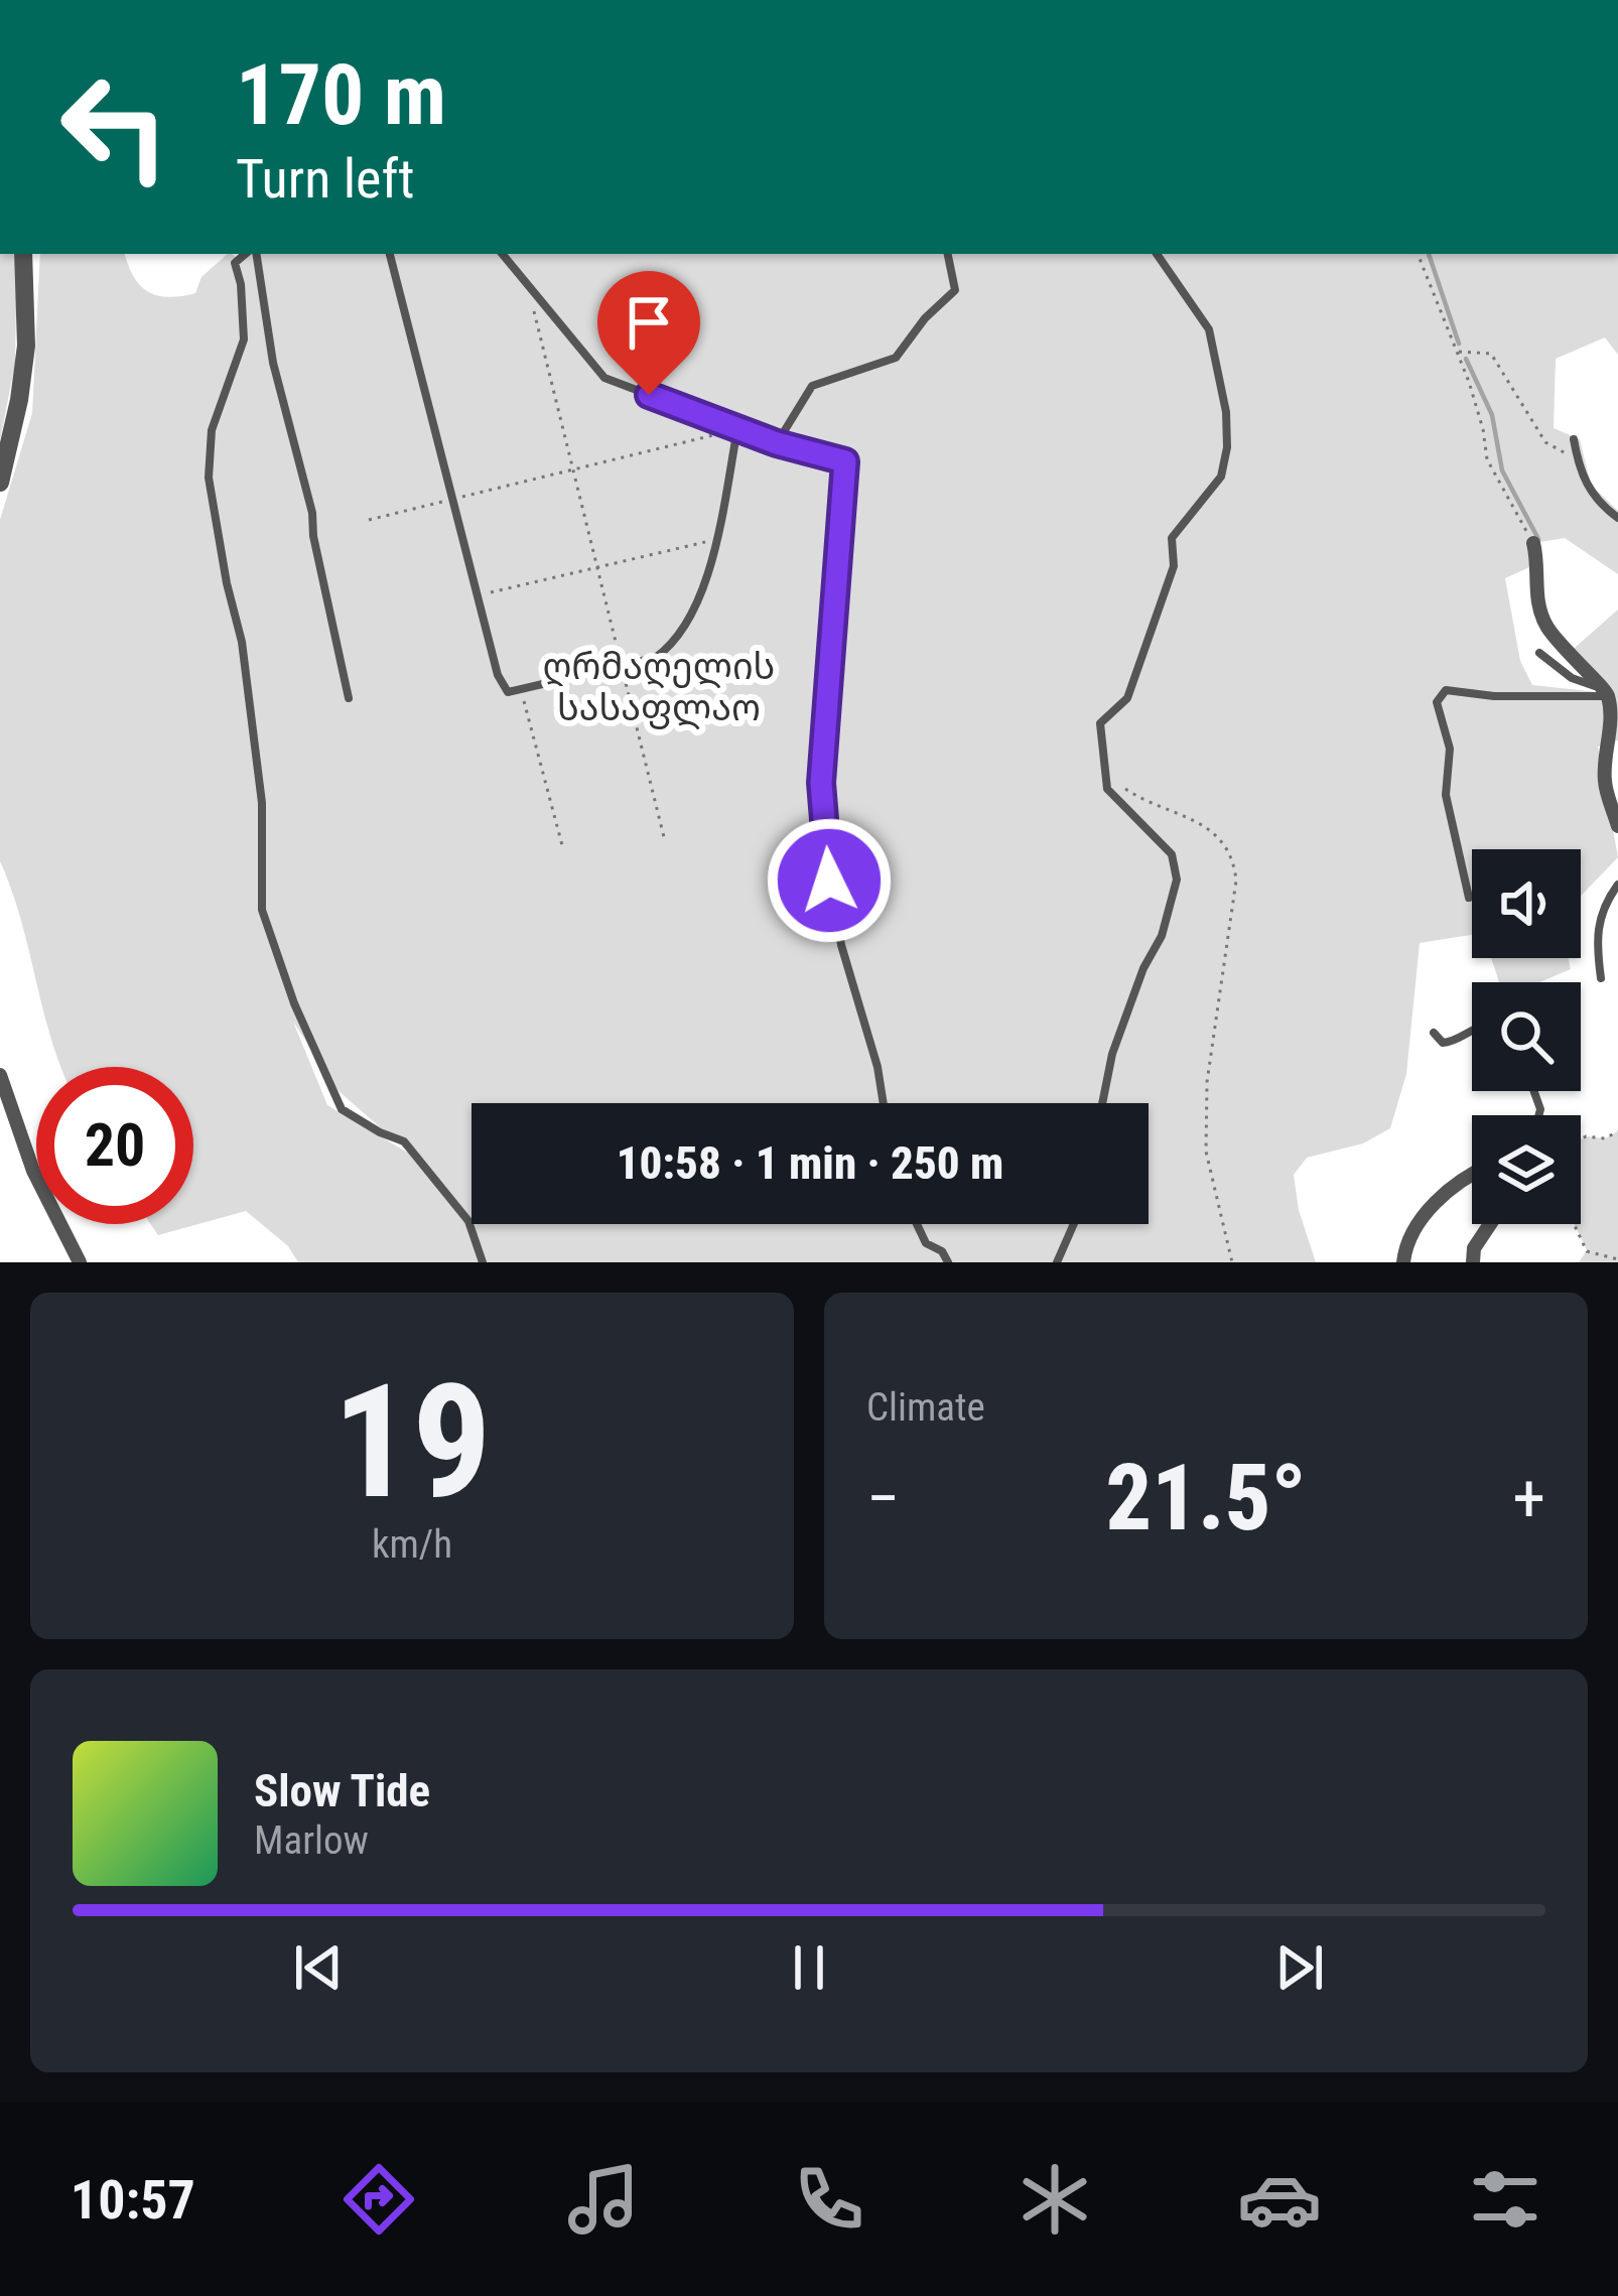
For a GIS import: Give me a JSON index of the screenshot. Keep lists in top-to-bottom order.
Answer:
{
  "parks": ["ღრმაღელის სასაფლაო"],
  "page": {
    "turn": ["170 m", "Turn left"],
    "limit": "20",
    "trip": "10:58 · 1 min · 250 m",
    "tile": [
      ["19", "km/h"],
      "Climate"
    ],
    "heat": ["−", "21.5°", "+"],
    "song": ["Slow Tide", "Marlow"],
    "tabs": "10:57"
  }
}
